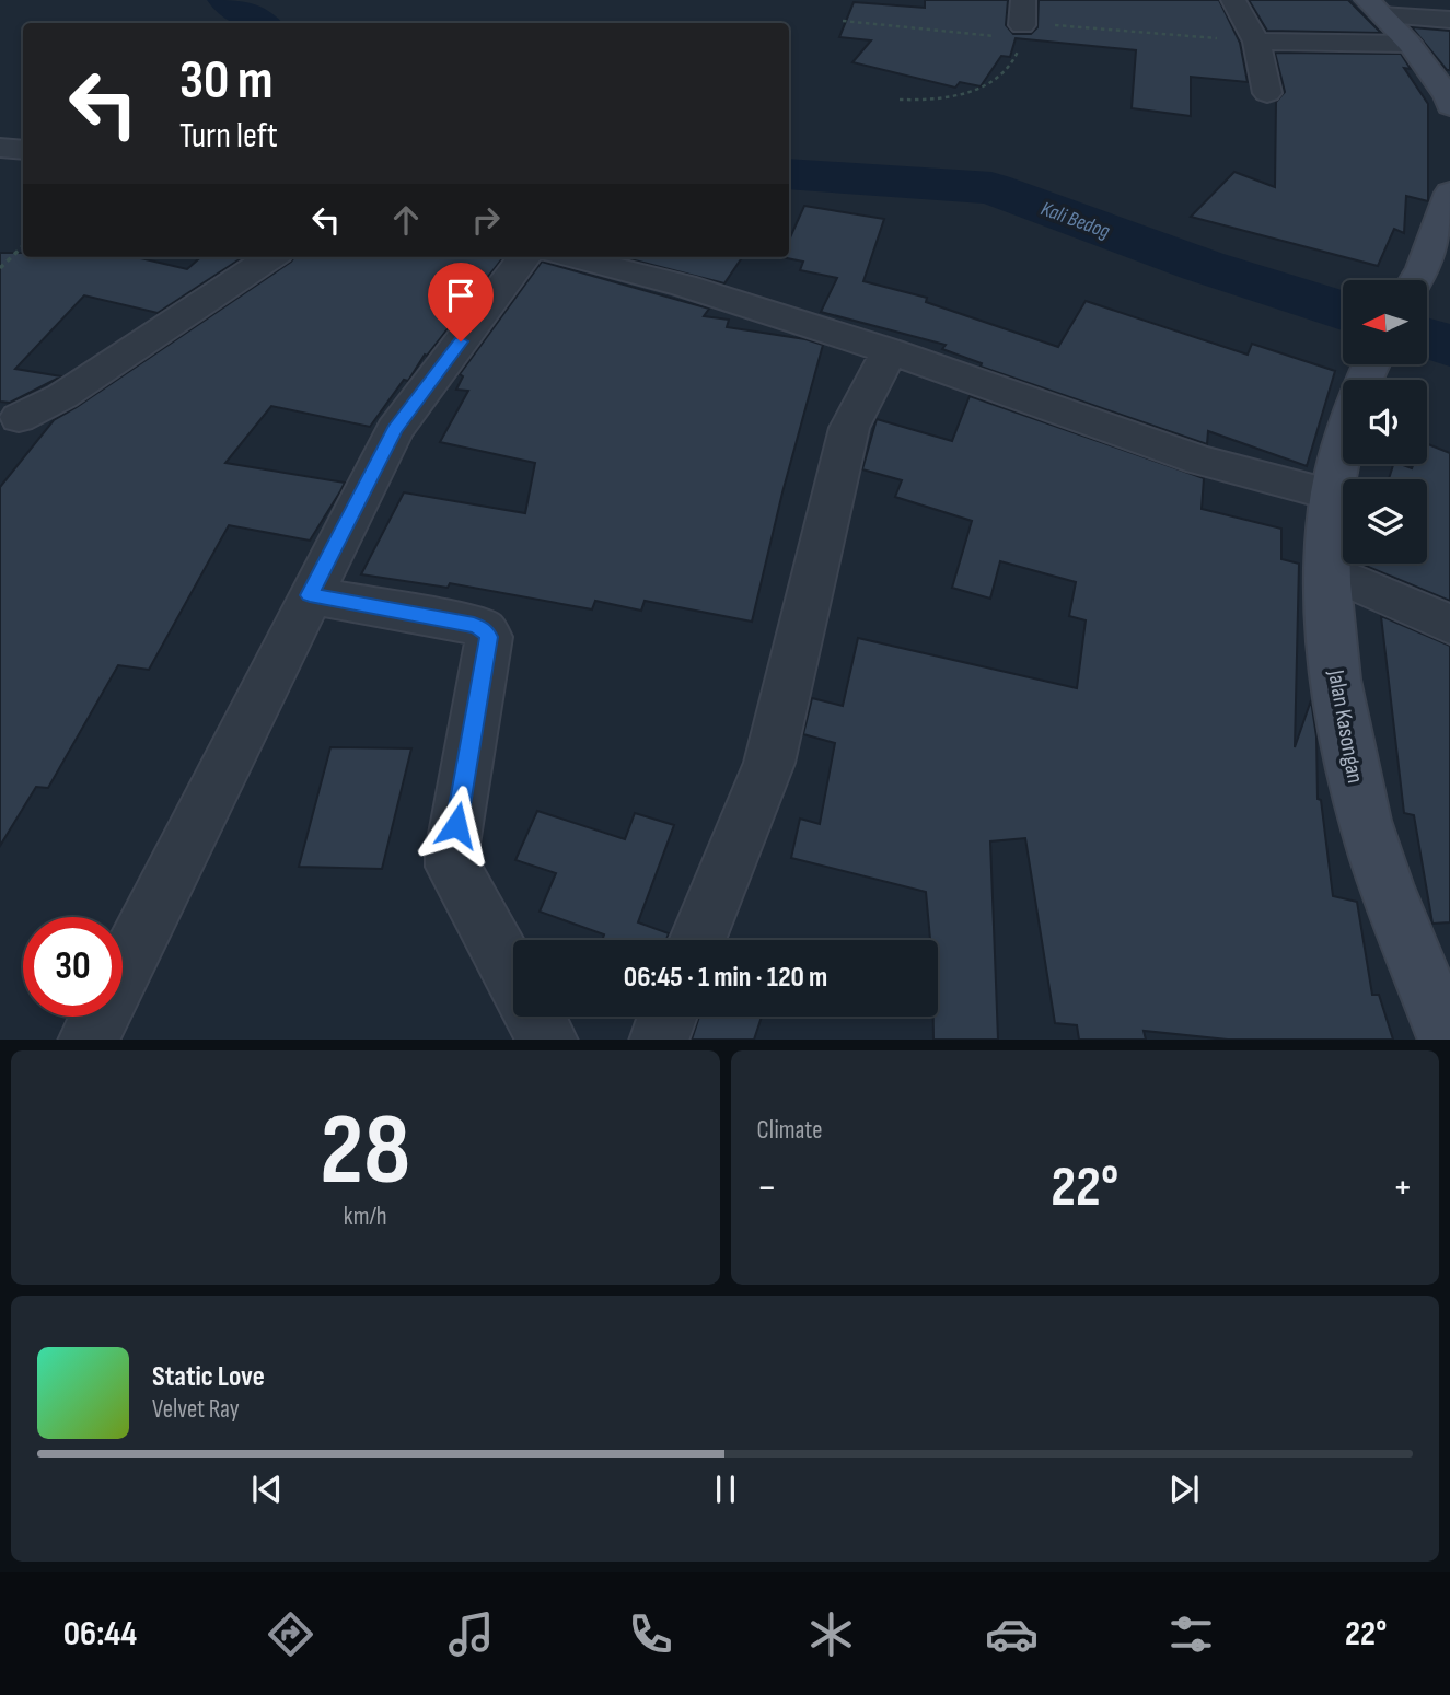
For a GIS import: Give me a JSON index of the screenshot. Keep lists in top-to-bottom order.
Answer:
{
  "streets": {
    "main road": ["Jalan Kasongan"]
  },
  "water": ["Kali Bedog"],
  "north": "left",
  "page": {
    "turn": ["30 m", "Turn left"],
    "limit": "30",
    "trip": "06:45 · 1 min · 120 m",
    "tile": [
      ["28", "km/h"],
      "Climate"
    ],
    "heat": ["−", "22°", "+"],
    "song": ["Static Love", "Velvet Ray"],
    "tabs": ["06:44", "22°"]
  }
}
